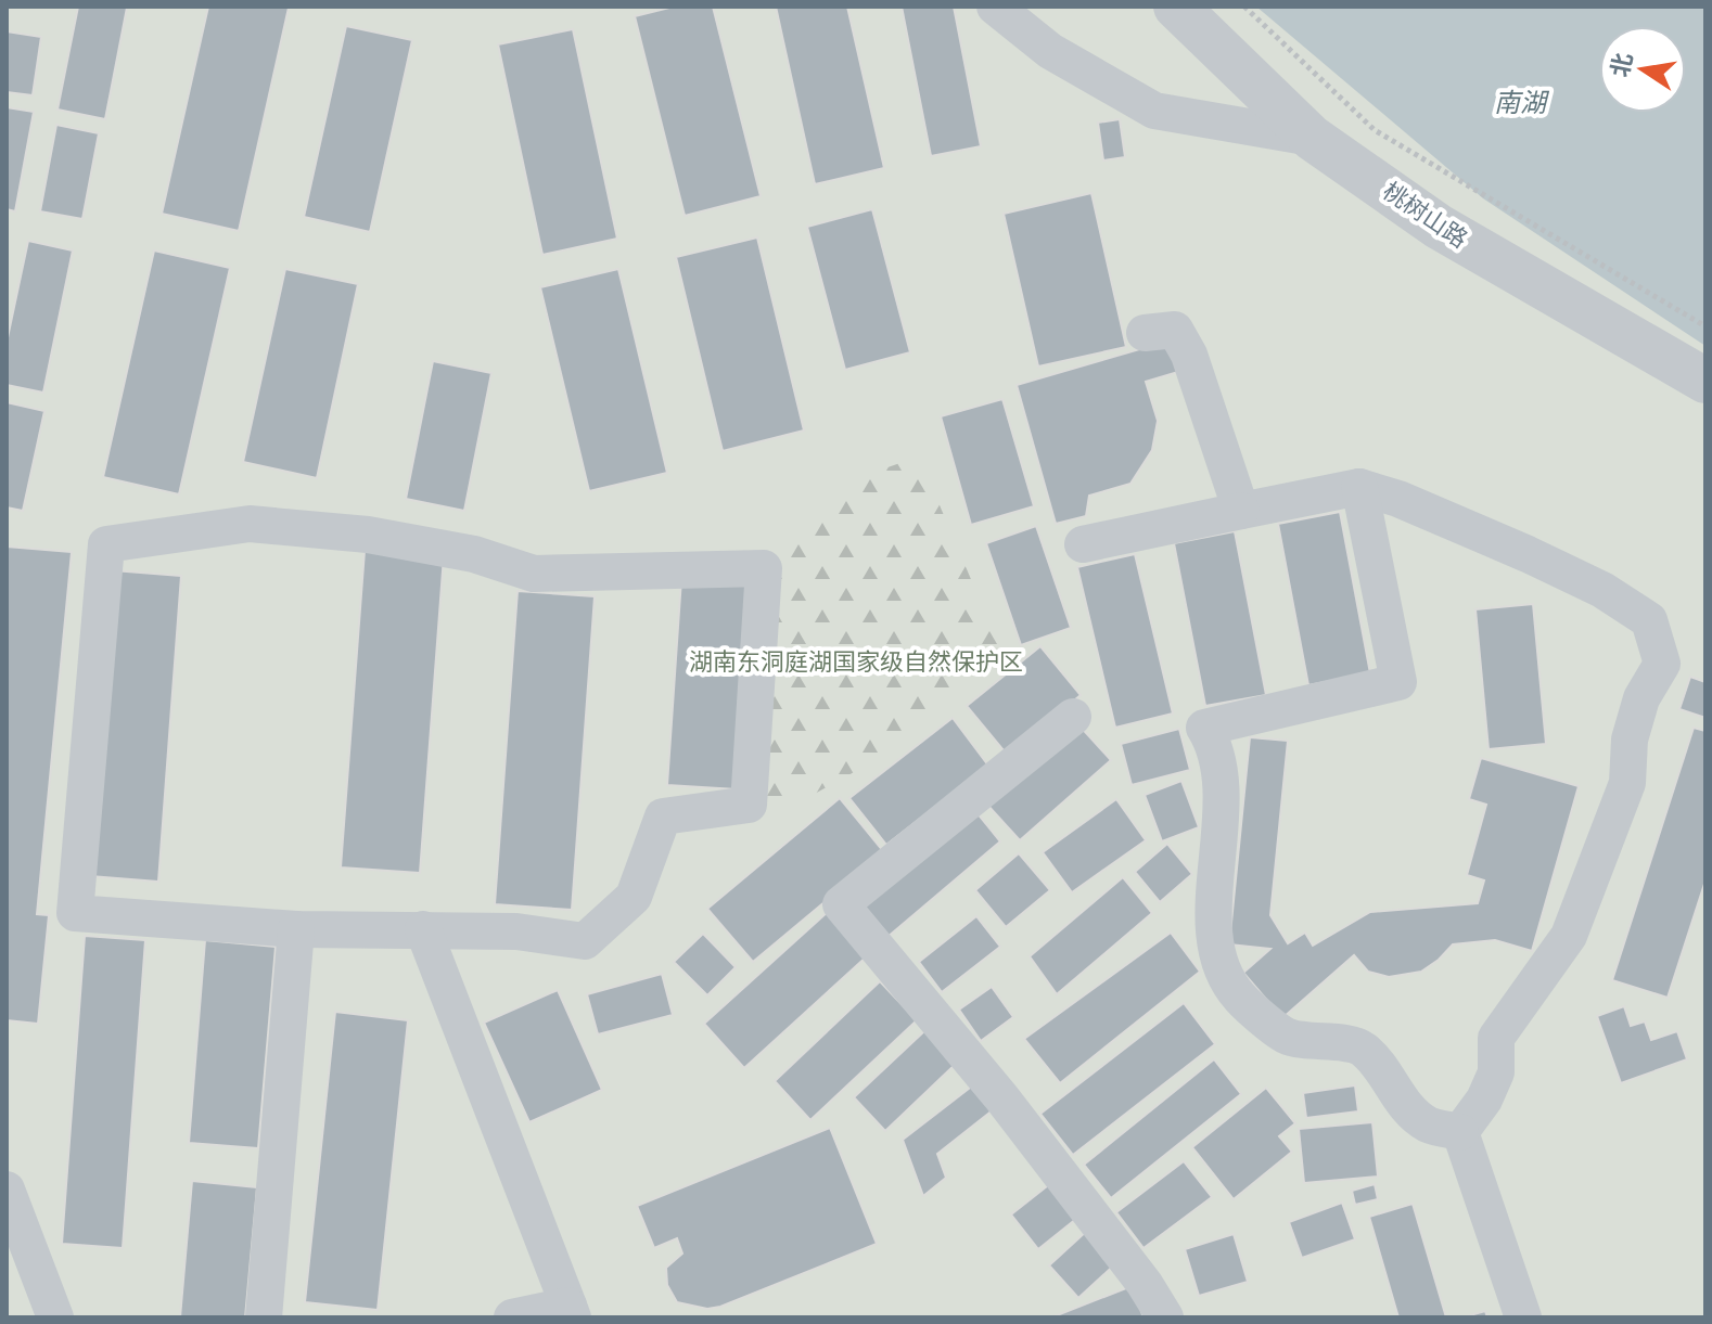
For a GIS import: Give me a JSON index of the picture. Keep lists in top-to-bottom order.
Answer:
{
  "streets": {
    "street": ["桃树山路"]
  },
  "water": ["南湖"],
  "parks": ["湖南东洞庭湖国家级自然保护区"],
  "north": "left"
}
